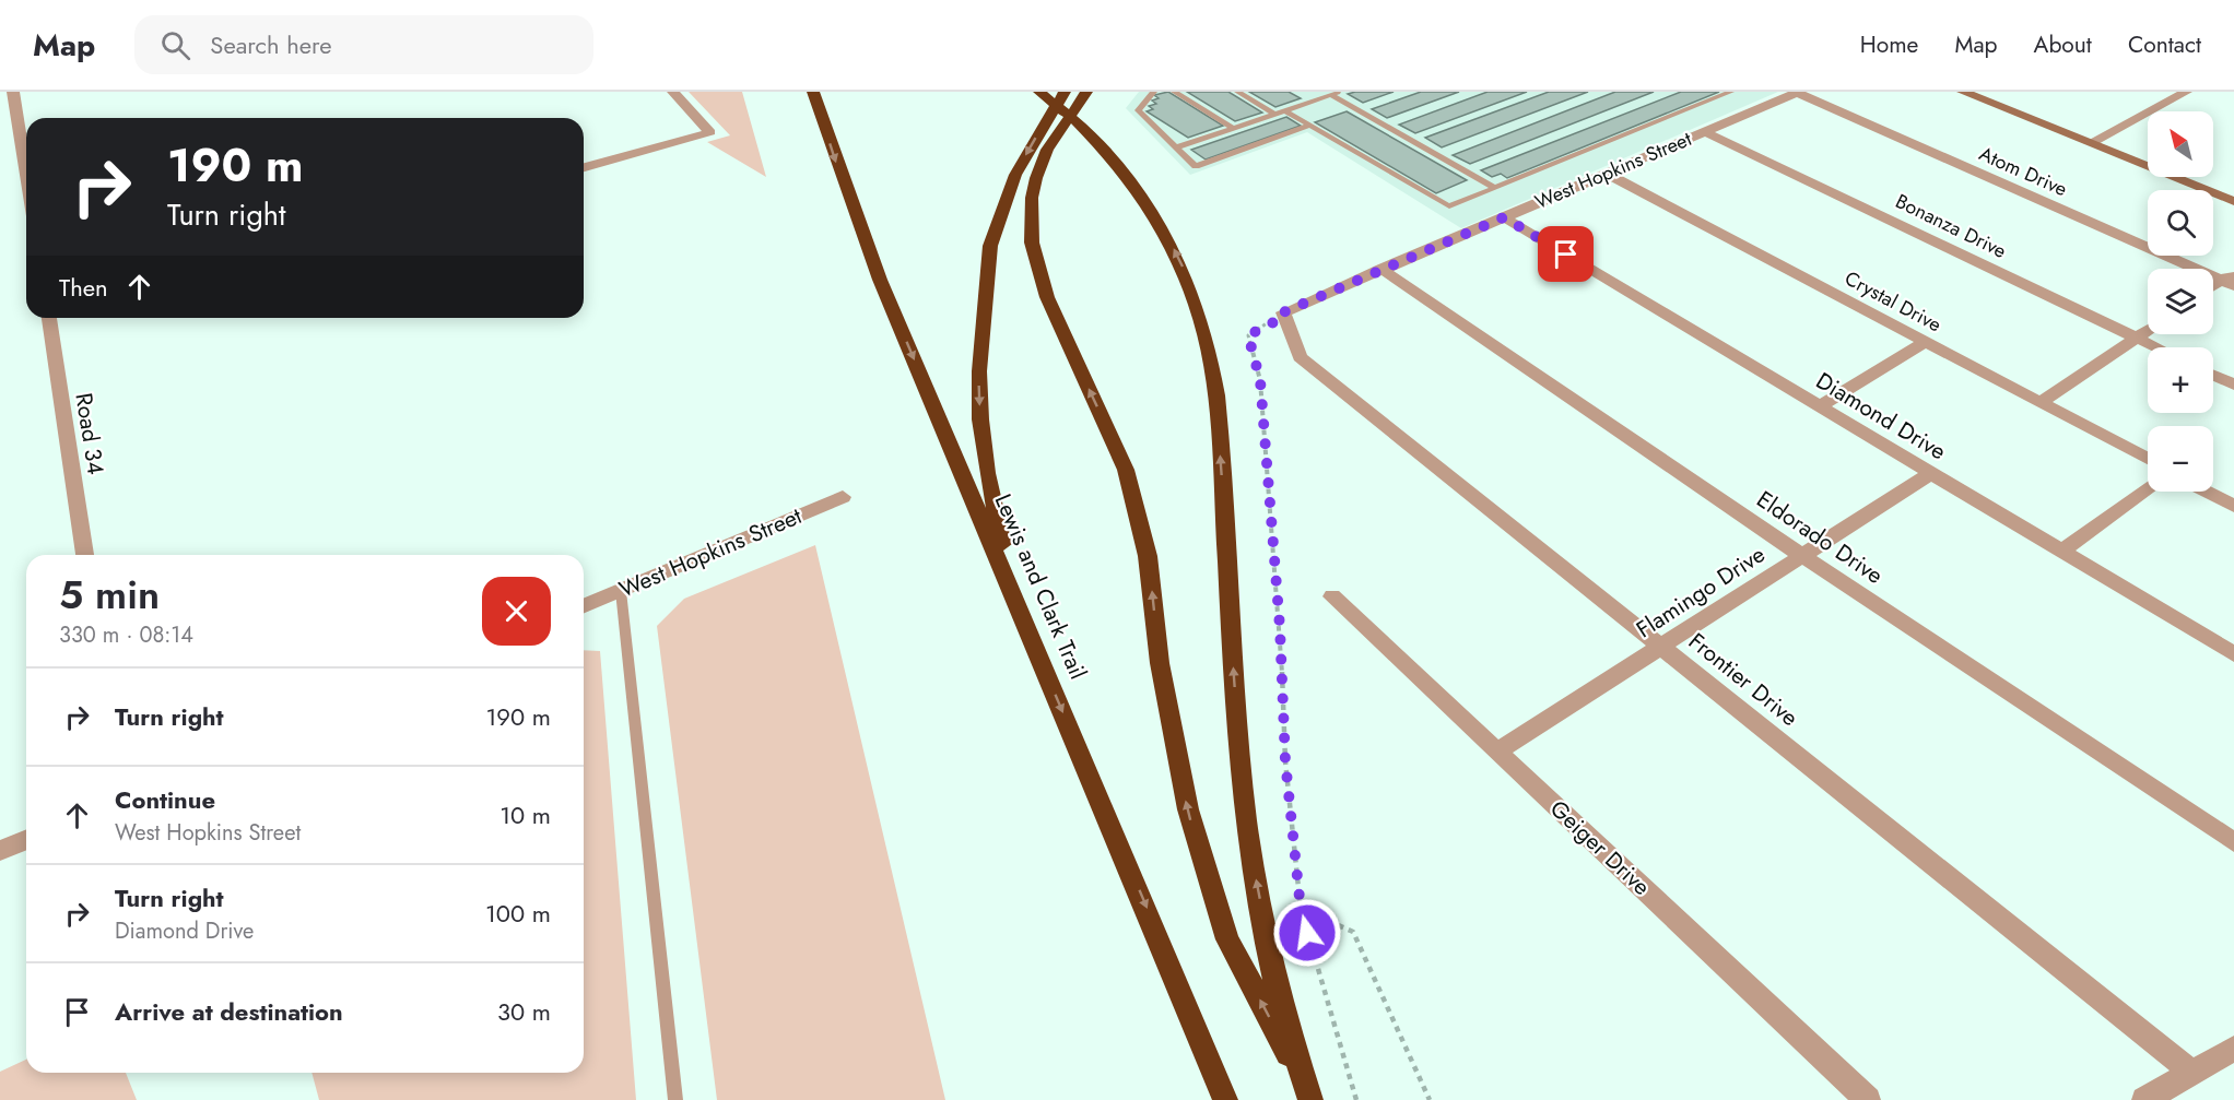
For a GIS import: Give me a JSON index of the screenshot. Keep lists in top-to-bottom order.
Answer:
{
  "streets": {
    "highway": ["Lewis and Clark Trail"],
    "street": [
      "West Hopkins Street",
      "Atom Drive",
      "Bonanza Drive",
      "Crystal Drive",
      "Diamond Drive",
      "Road 34",
      "Eldorado Drive",
      "Flamingo Drive",
      "Frontier Drive",
      "Geiger Drive"
    ]
  },
  "crossings": [
    ["West Hopkins Street", "Atom Drive"],
    ["West Hopkins Street", "Bonanza Drive"],
    ["West Hopkins Street", "Crystal Drive"],
    ["West Hopkins Street", "Diamond Drive"],
    ["West Hopkins Street", "Eldorado Drive"],
    ["West Hopkins Street", "Frontier Drive"],
    ["Diamond Drive", "Flamingo Drive"],
    ["Eldorado Drive", "Flamingo Drive"],
    ["Flamingo Drive", "Frontier Drive"],
    ["Flamingo Drive", "Geiger Drive"]
  ],
  "north": "top left",
  "page": {
    "header": "Map",
    "search": "Search here",
    "nav": [
      "Home",
      "Map",
      "About",
      "Contact"
    ],
    "map_buttons": ["+", "−"],
    "turn": ["190 m", "Turn right"],
    "then": "Then",
    "heading": ["5 min", "330 m · 08:14"],
    "list": [
      {
        "name": "Turn right",
        "value": "190 m"
      },
      {
        "name": "Continue",
        "note": "West Hopkins Street",
        "value": "10 m"
      },
      {
        "name": "Turn right",
        "note": "Diamond Drive",
        "value": "100 m"
      },
      {
        "name": "Arrive at destination",
        "value": "30 m"
      }
    ]
  }
}
